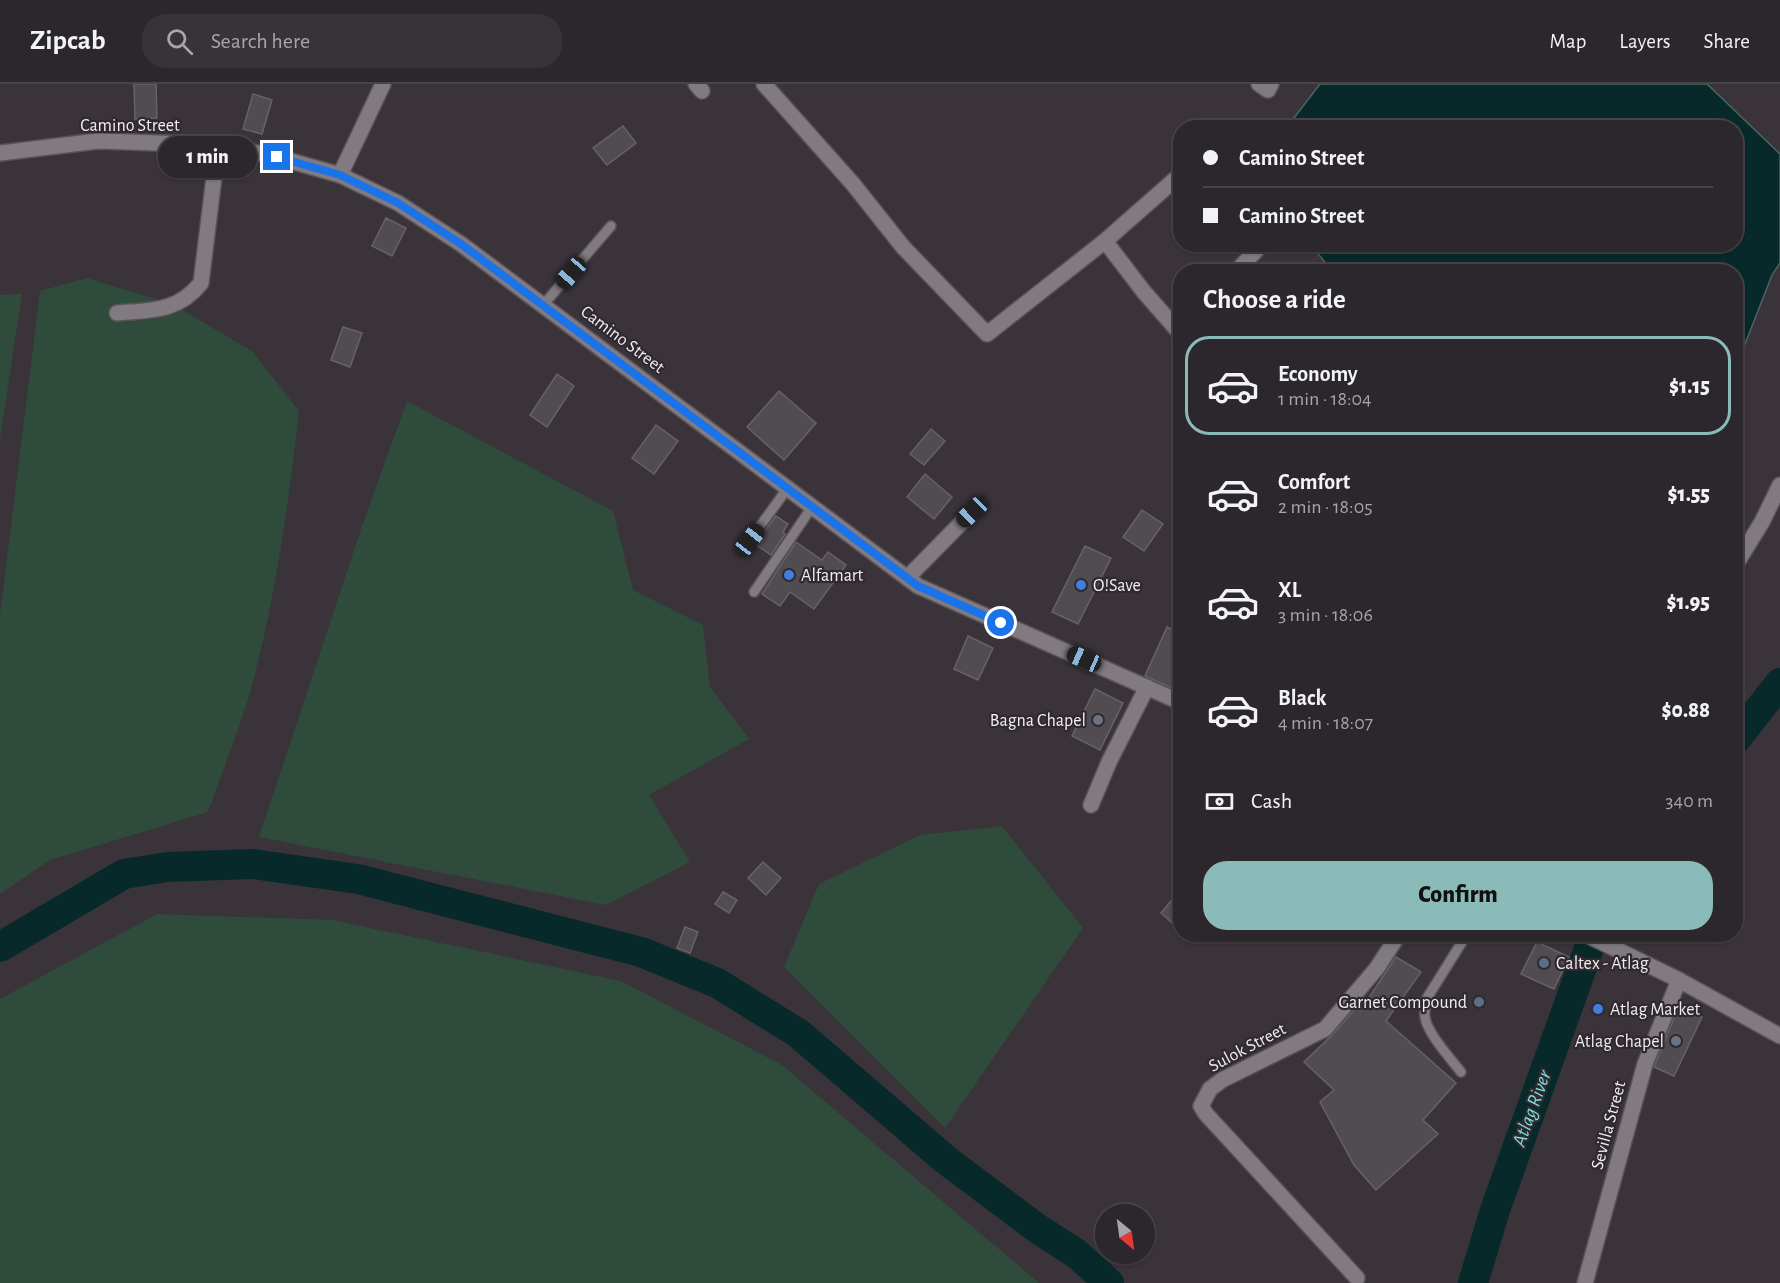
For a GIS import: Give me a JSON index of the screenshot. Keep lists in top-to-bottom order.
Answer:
{
  "streets": {
    "street": ["Camino Street", "Sulok Street", "Sevilla Street"]
  },
  "water": ["Atlag River"],
  "places": [
    "Alfamart",
    "O!Save",
    "Bagna Chapel",
    "Caltex - Atlag",
    "Garnet Compound",
    "Atlag Market",
    "Atlag Chapel"
  ],
  "north": "bottom right",
  "page": {
    "header": "Zipcab",
    "search": "Search here",
    "nav": ["Map", "Layers", "Share"],
    "banner": ["Camino Street", "Camino Street"],
    "bubble": "1 min",
    "heading": "Choose a ride",
    "list": [
      {
        "name": "Economy",
        "note": "1 min · 18:04",
        "value": "$1.15"
      },
      {
        "name": "Comfort",
        "note": "2 min · 18:05",
        "value": "$1.55"
      },
      {
        "name": "XL",
        "note": "3 min · 18:06",
        "value": "$1.95"
      },
      {
        "name": "Black",
        "note": "4 min · 18:07",
        "value": "$0.88"
      }
    ],
    "pay": ["Cash", "340 m"],
    "buttons": "Confirm"
  }
}
